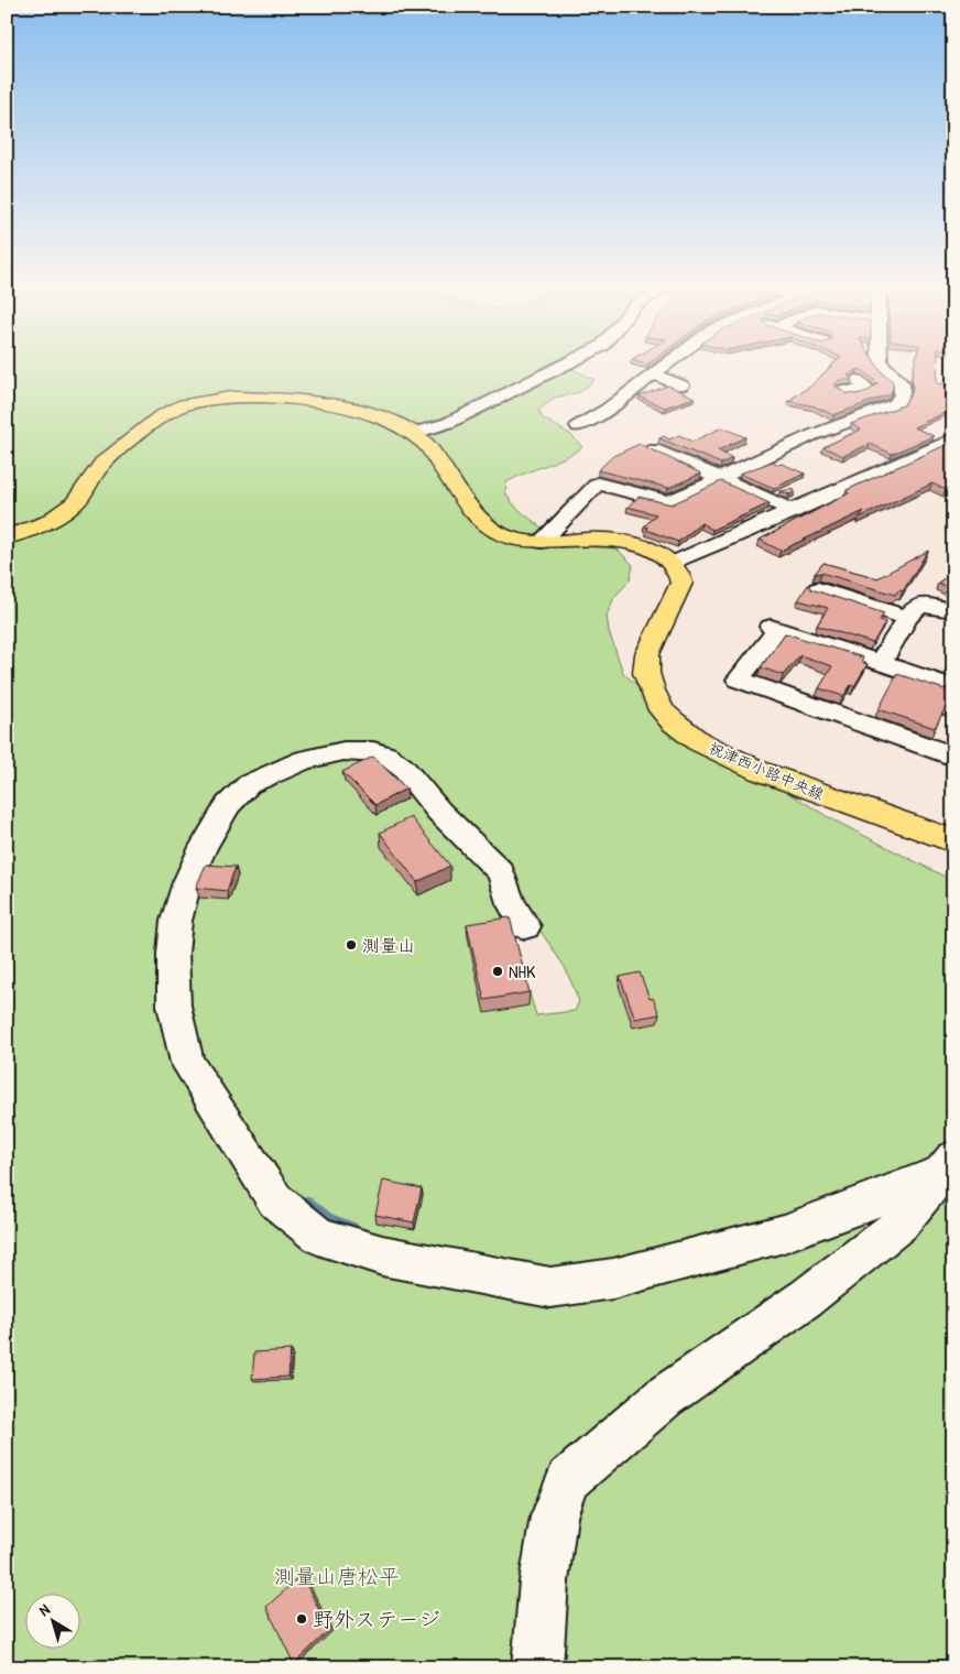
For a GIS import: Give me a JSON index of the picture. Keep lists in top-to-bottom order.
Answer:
{
  "streets": {
    "main road": ["祝津西小路中央線"]
  },
  "parks": ["測量山唐松平"],
  "places": ["測量山", "NHK", "野外ステージ"],
  "north": "top left"
}
